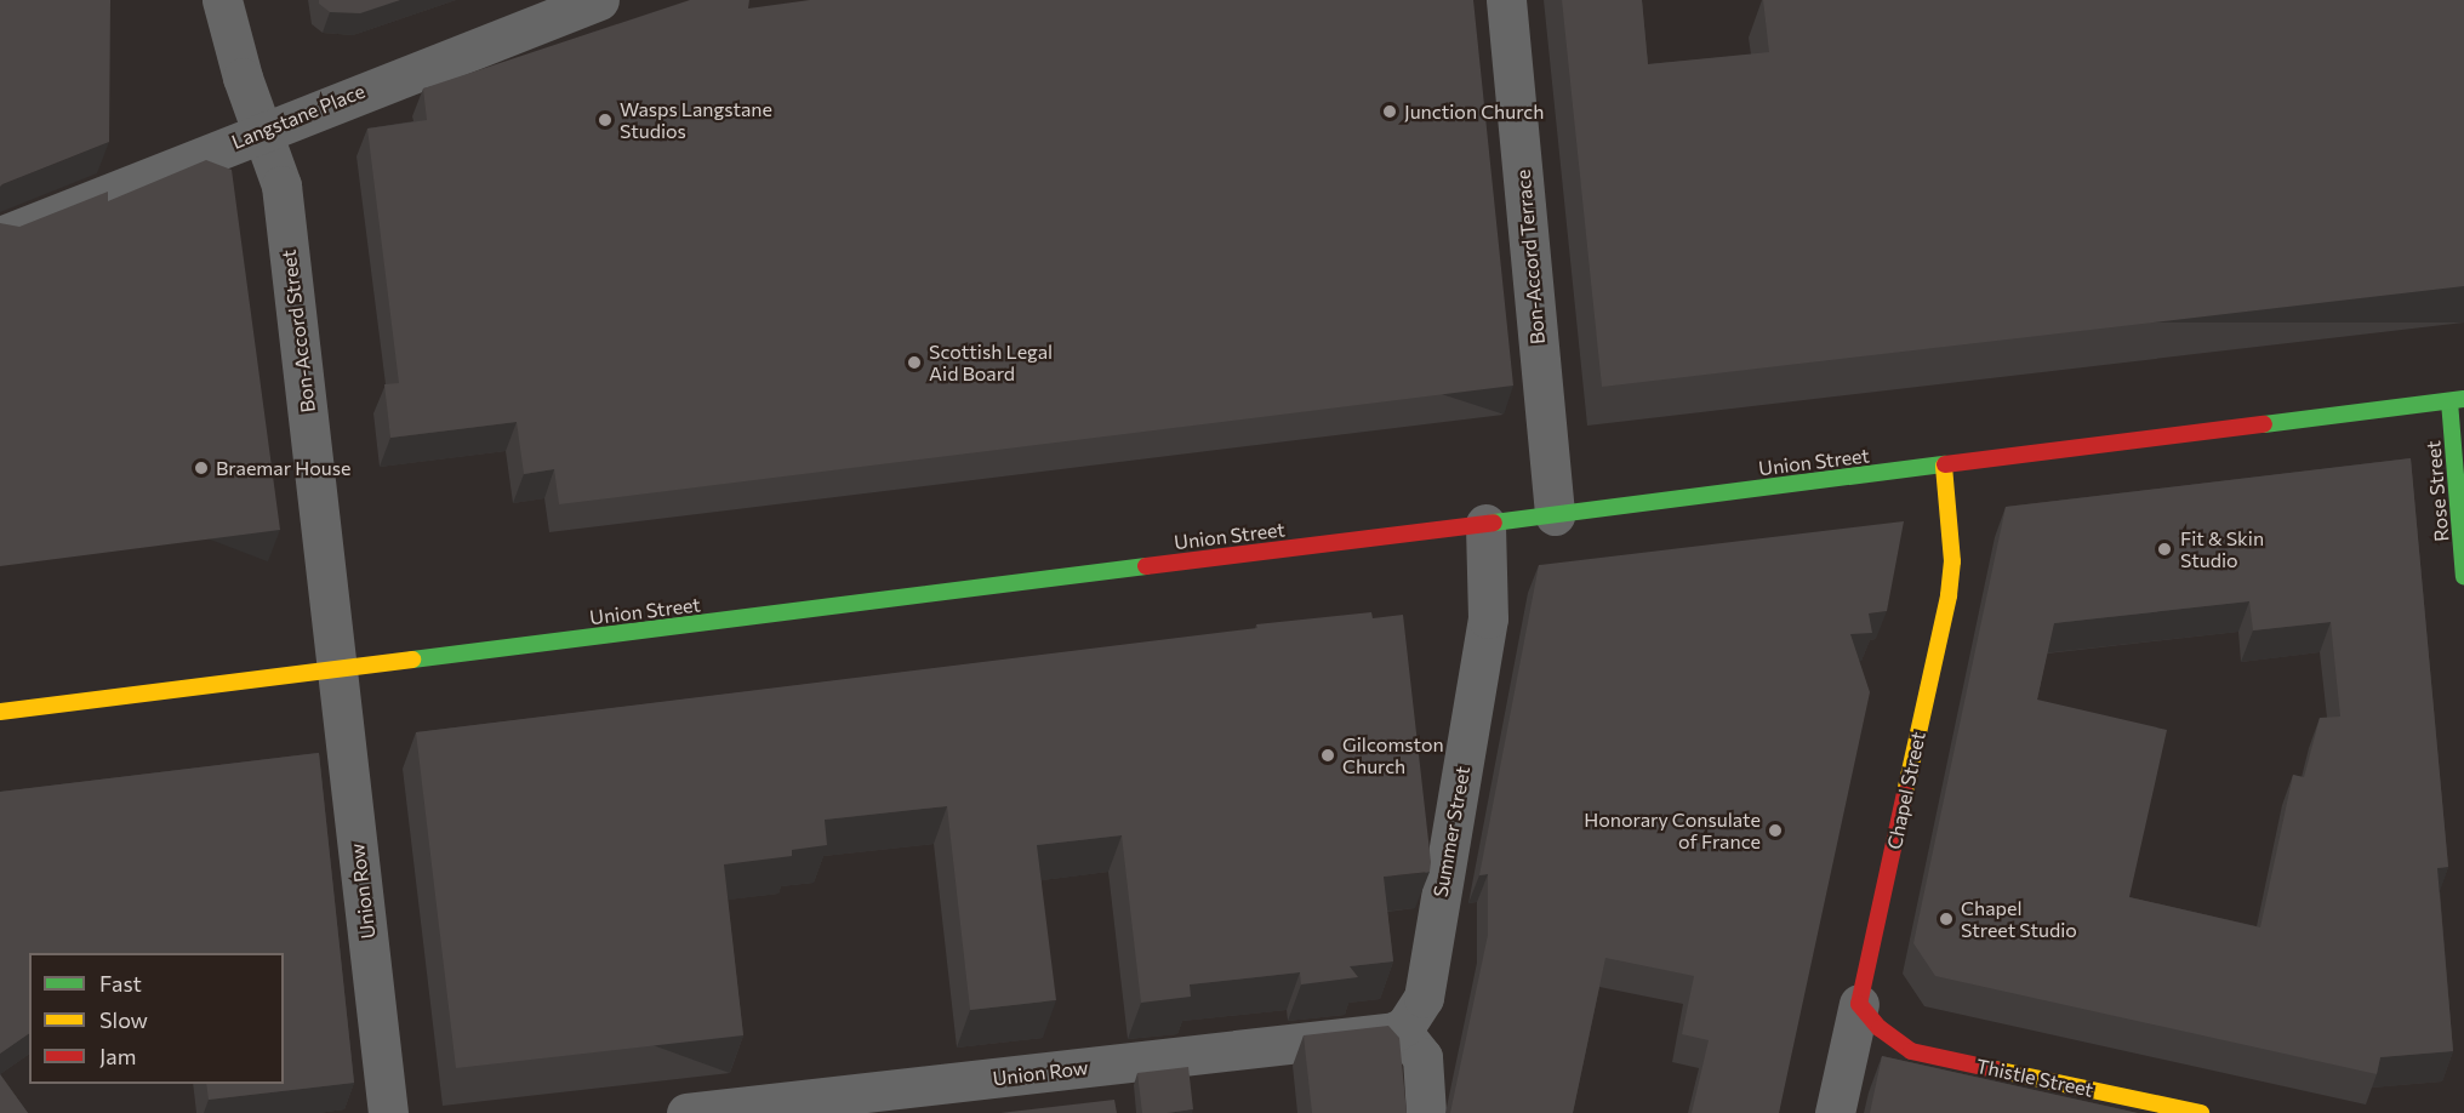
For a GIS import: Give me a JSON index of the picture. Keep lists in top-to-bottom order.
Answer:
{
  "streets": {
    "street": [
      "Langstane Place",
      "Bon-Accord Terrace",
      "Bon-Accord Street",
      "Union Street",
      "Rose Street",
      "Chapel Street",
      "Summer Street",
      "Union Row",
      "Thistle Street"
    ]
  },
  "crossings": [
    ["Langstane Place", "Bon-Accord Street"],
    ["Bon-Accord Terrace", "Union Street"],
    ["Bon-Accord Street", "Union Street"],
    ["Bon-Accord Street", "Union Row"],
    ["Union Street", "Rose Street"],
    ["Union Street", "Chapel Street"],
    ["Union Street", "Summer Street"],
    ["Union Street", "Union Row"],
    ["Chapel Street", "Thistle Street"],
    ["Summer Street", "Union Row"]
  ],
  "places": [
    "Junction Church",
    "Wasps Langstane Studios",
    "Scottish Legal Aid Board",
    "Braemar House",
    "Fit & Skin Studio",
    "Gilcomston Church",
    "Honorary Consulate of France",
    "Chapel Street Studio"
  ],
  "legend": ["Fast", "Slow", "Jam"]
}
